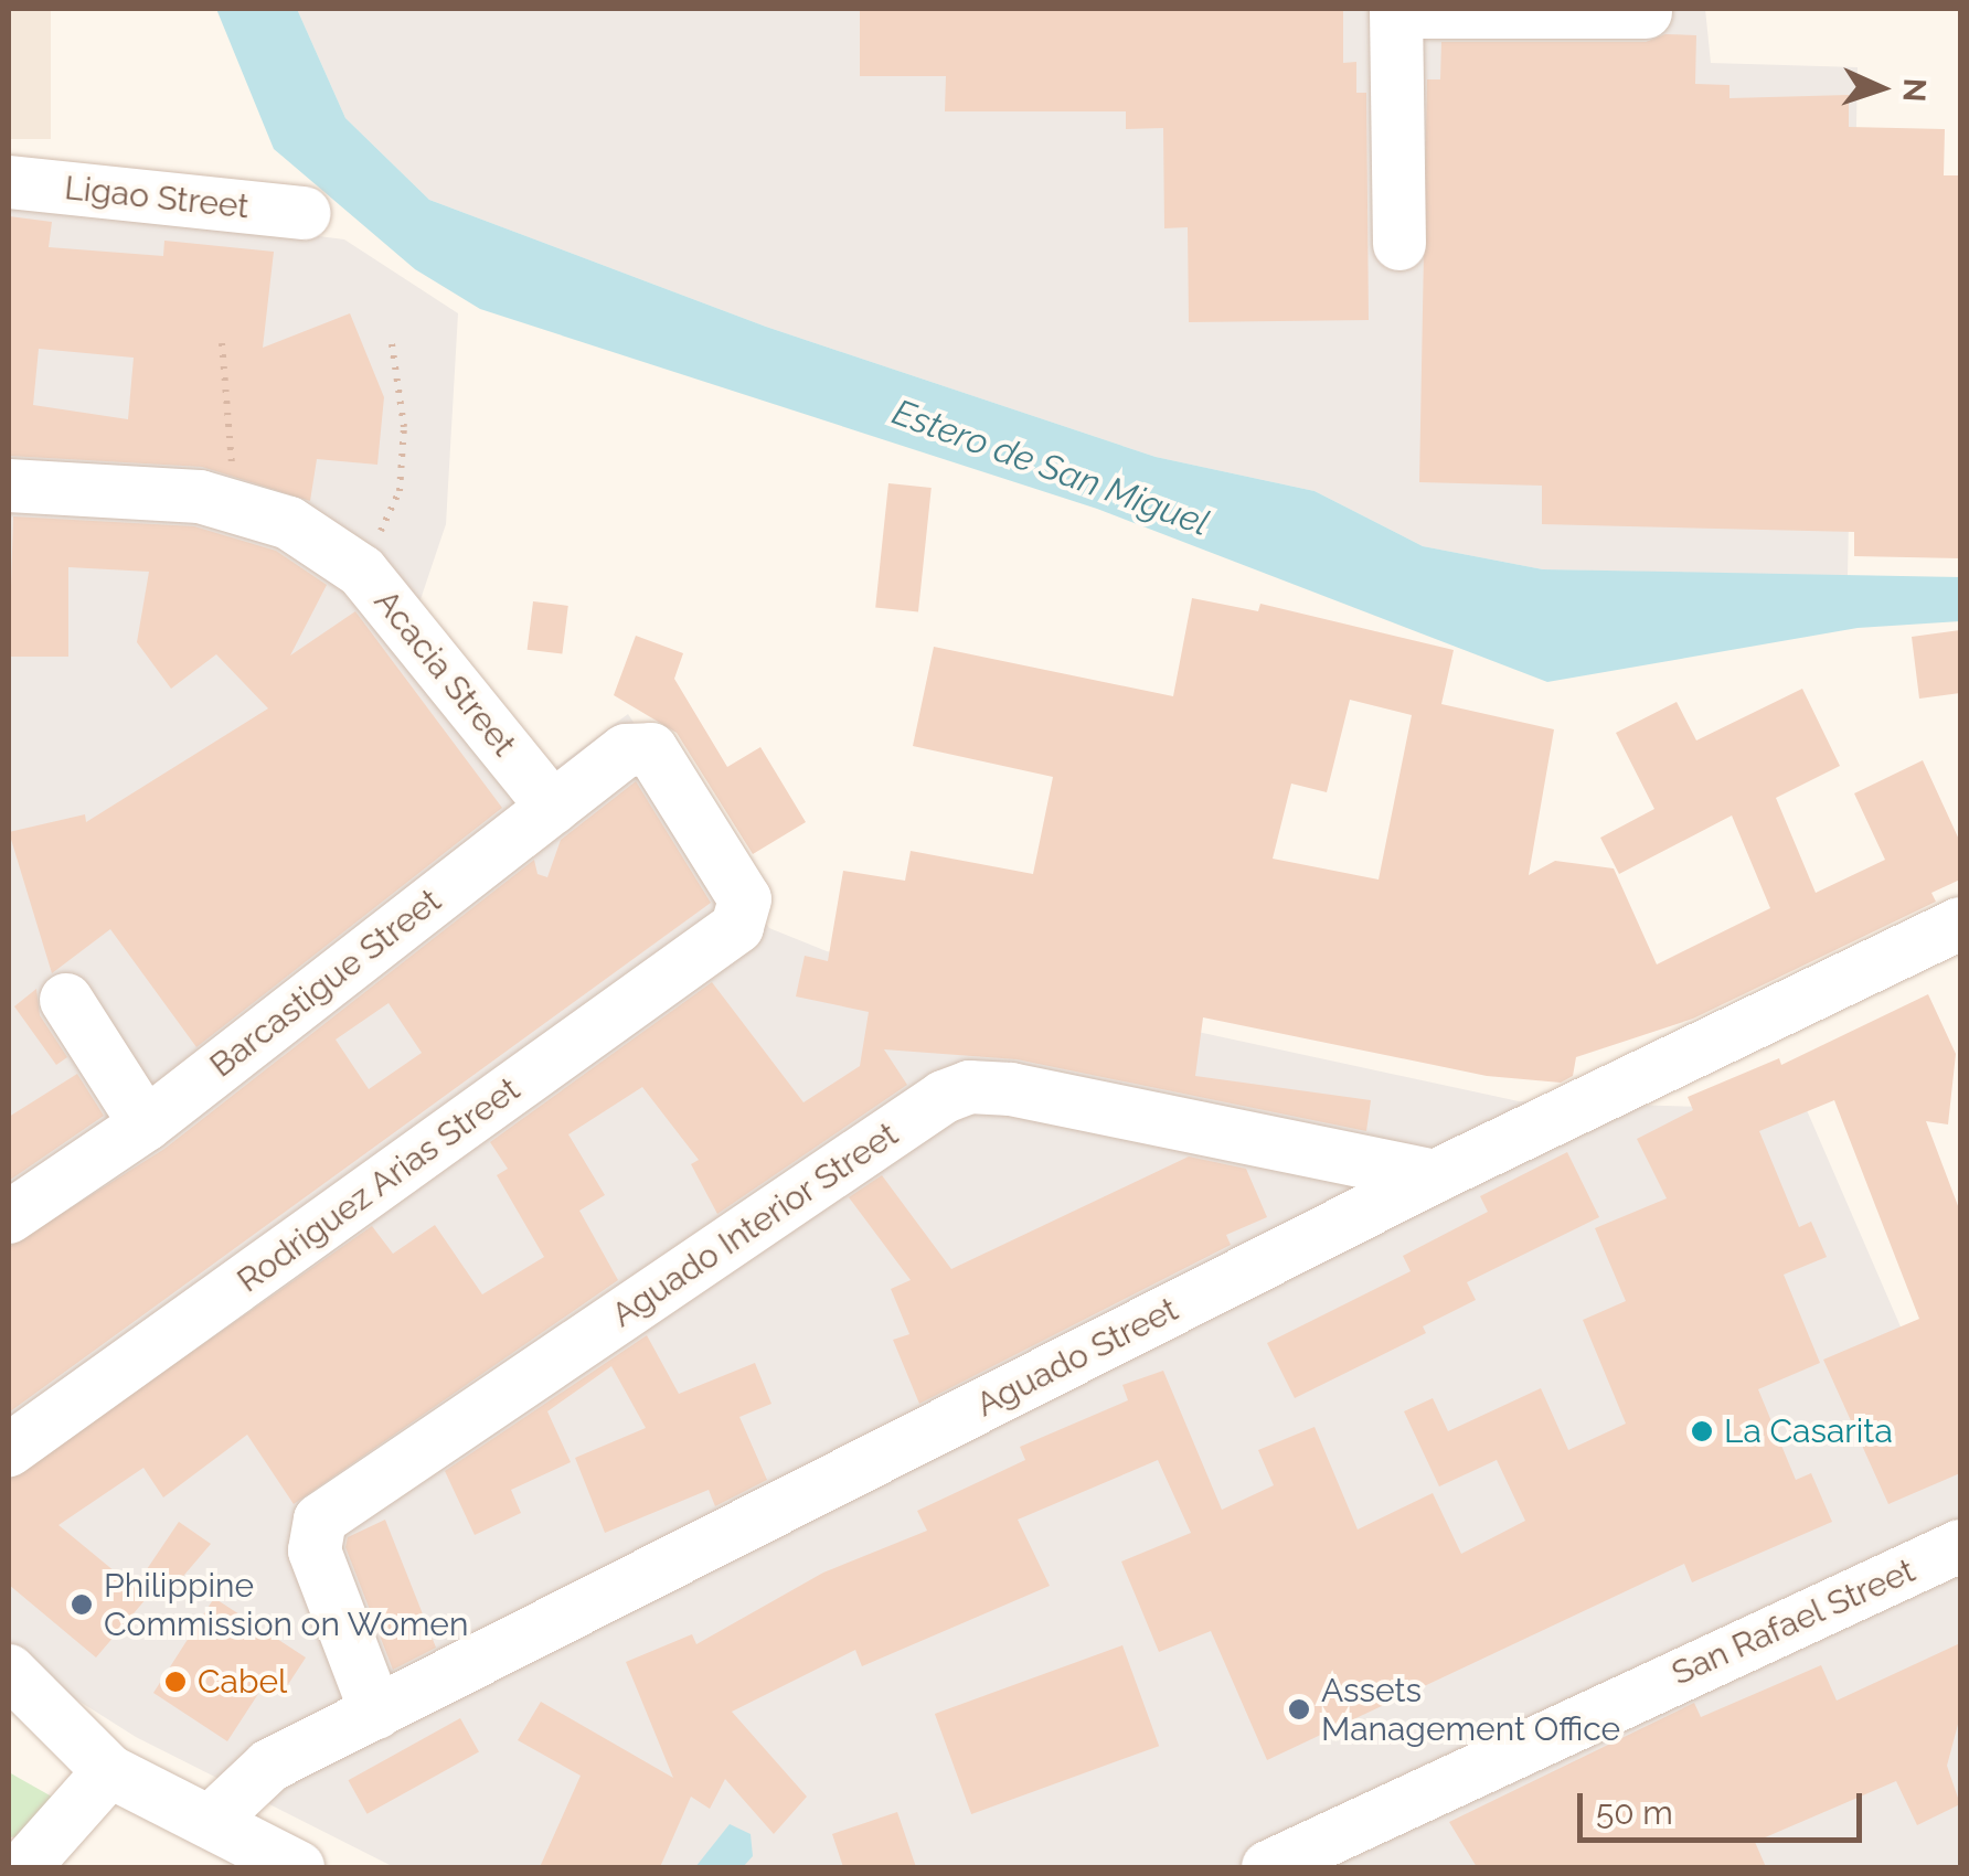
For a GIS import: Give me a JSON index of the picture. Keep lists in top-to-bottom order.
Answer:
{
  "streets": {
    "street": [
      "Ligao Street",
      "Acacia Street",
      "Barcastigue Street",
      "Rodriguez Arias Street",
      "Aguado Interior Street",
      "Aguado Street",
      "San Rafael Street"
    ]
  },
  "crossings": [
    ["Acacia Street", "Barcastigue Street"],
    ["Barcastigue Street", "Rodriguez Arias Street"],
    ["Aguado Interior Street", "Aguado Street"]
  ],
  "water": ["Estero de San Miguel"],
  "places": [
    "La Casarita",
    "Philippine Commission on Women",
    "Cabel",
    "Assets Management Office"
  ],
  "scale_bar": "50 m",
  "north": "right"
}
